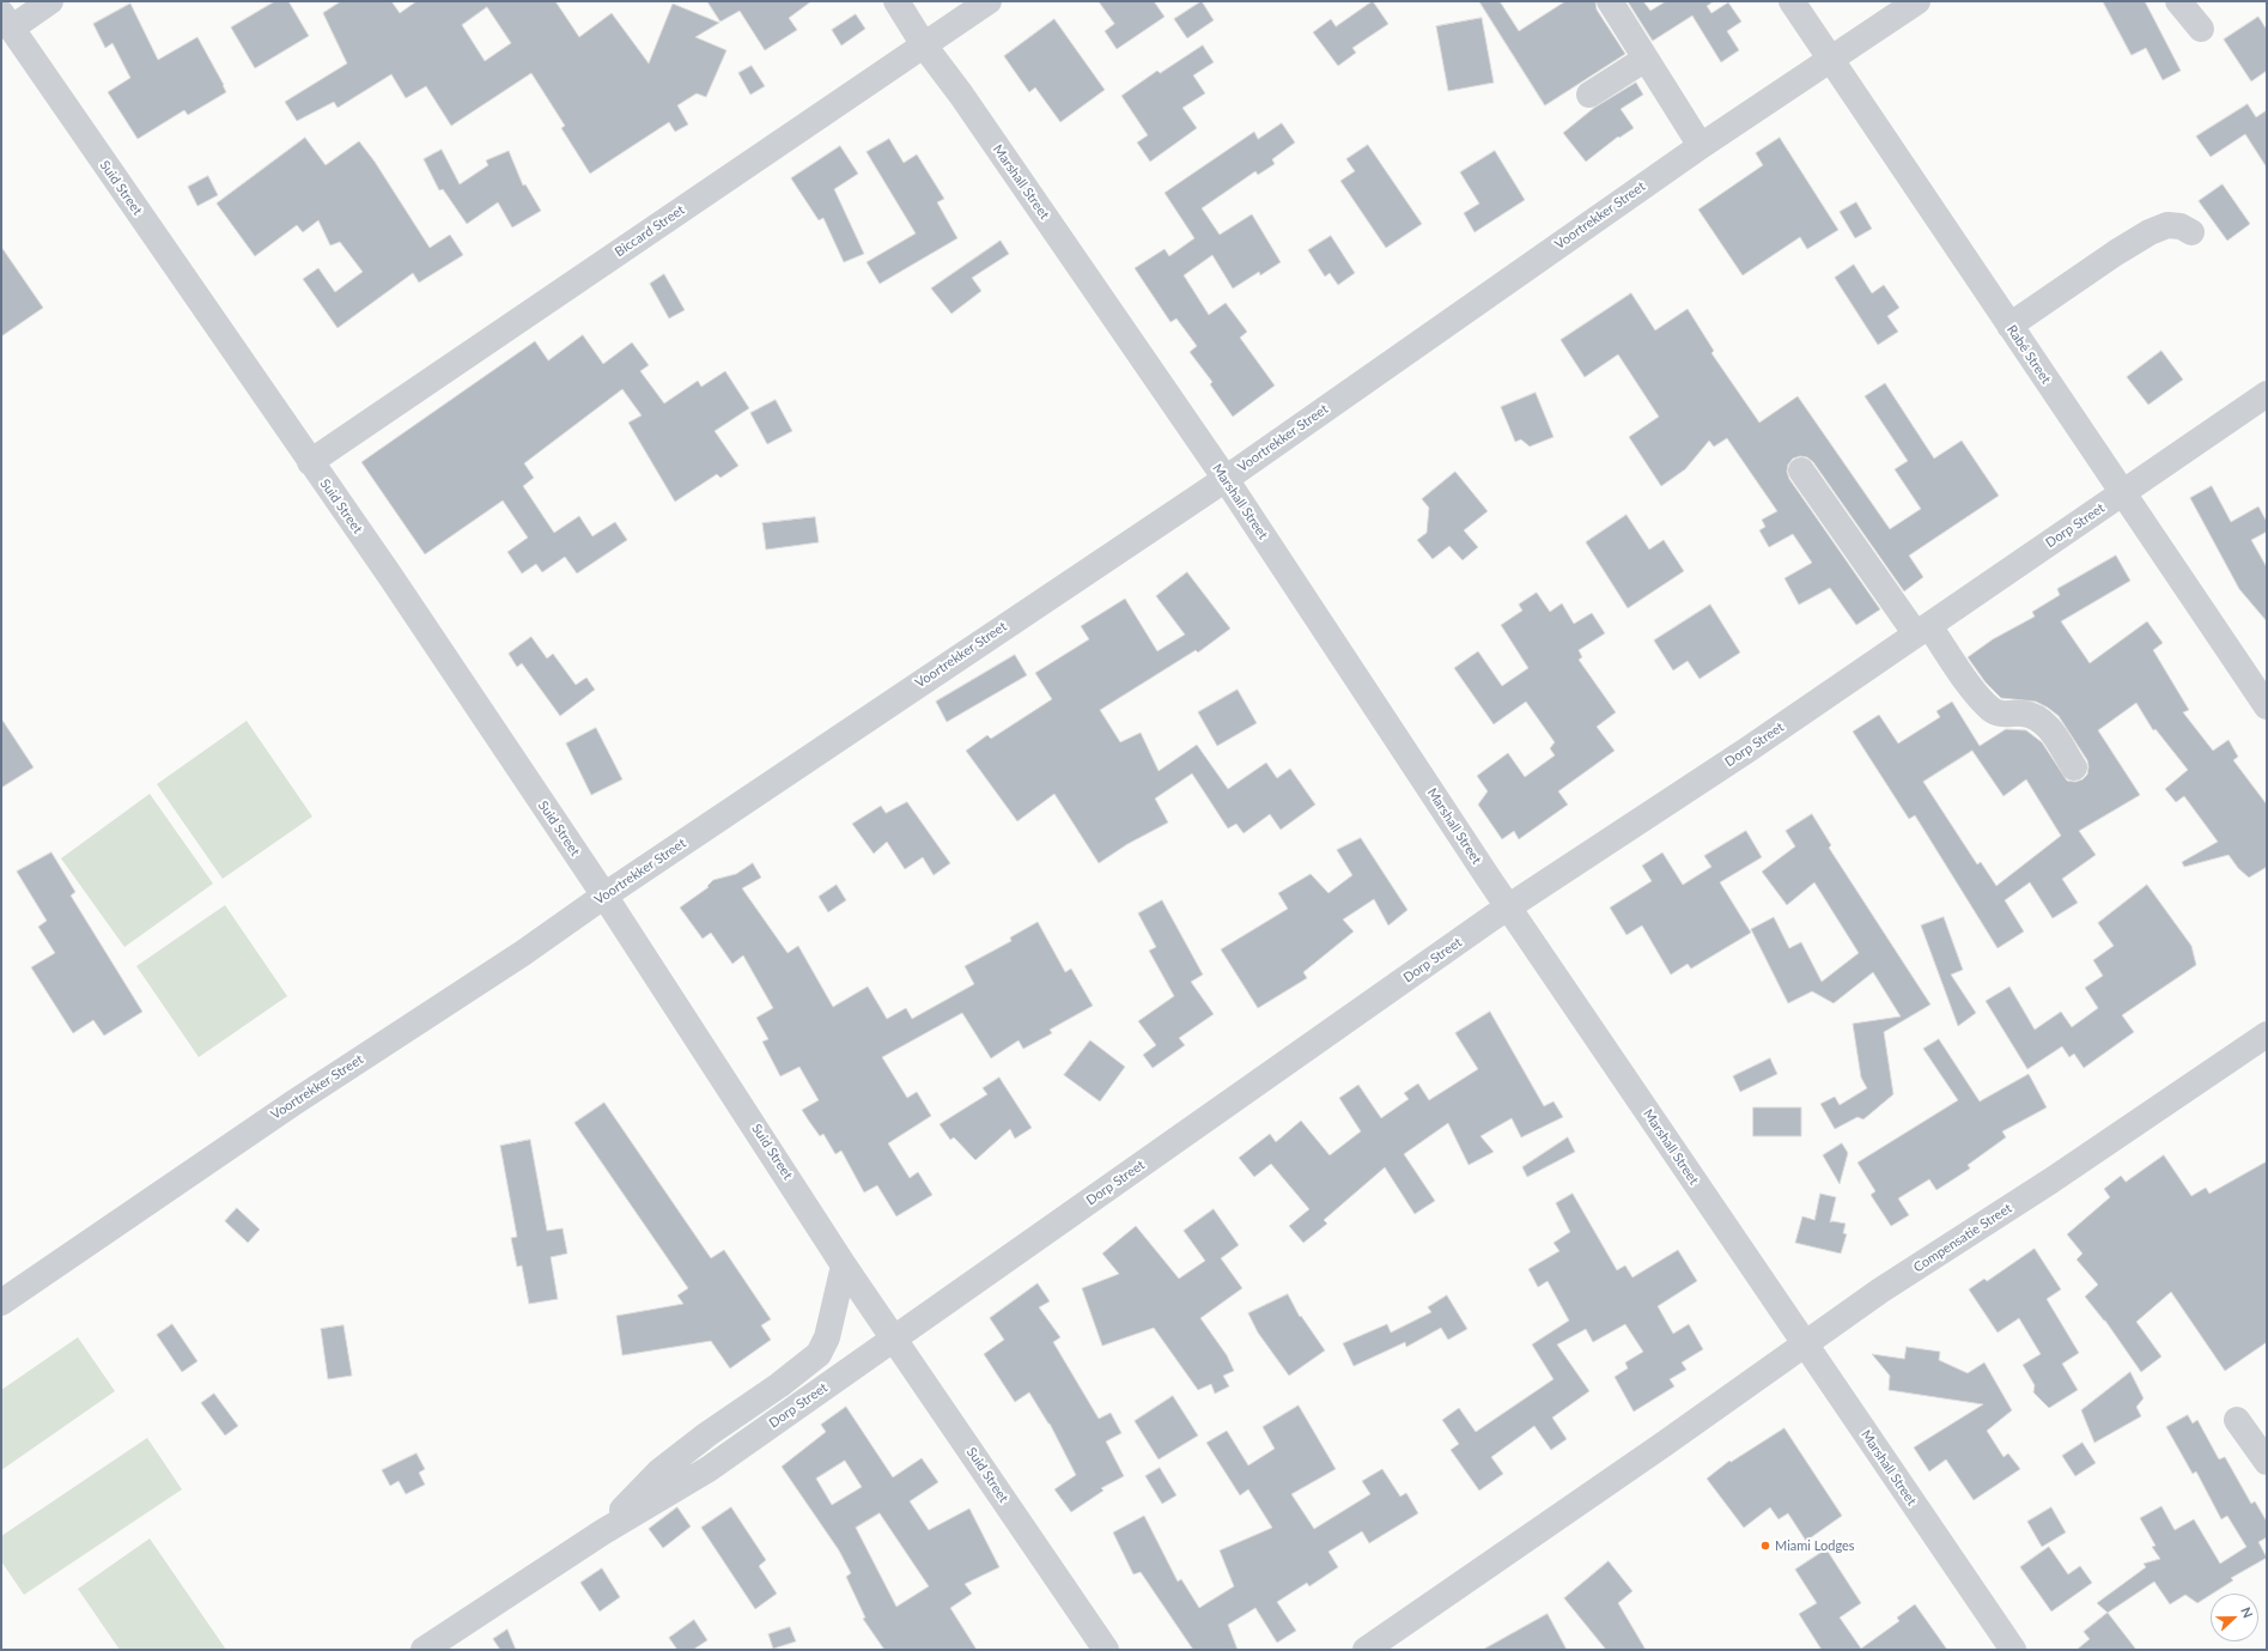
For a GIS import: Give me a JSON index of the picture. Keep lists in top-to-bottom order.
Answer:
{
  "streets": {
    "street": [
      "Marshall Street",
      "Suid Street",
      "Voortrekker Street",
      "Biccard Street",
      "Rabé Street",
      "Dorp Street",
      "Compensatie Street"
    ]
  },
  "crossings": [
    ["Marshall Street", "Voortrekker Street"],
    ["Marshall Street", "Biccard Street"],
    ["Marshall Street", "Dorp Street"],
    ["Marshall Street", "Compensatie Street"],
    ["Suid Street", "Voortrekker Street"],
    ["Suid Street", "Biccard Street"],
    ["Suid Street", "Dorp Street"],
    ["Voortrekker Street", "Rabé Street"],
    ["Rabé Street", "Dorp Street"]
  ],
  "places": ["Miami Lodges"],
  "north": "right"
}
